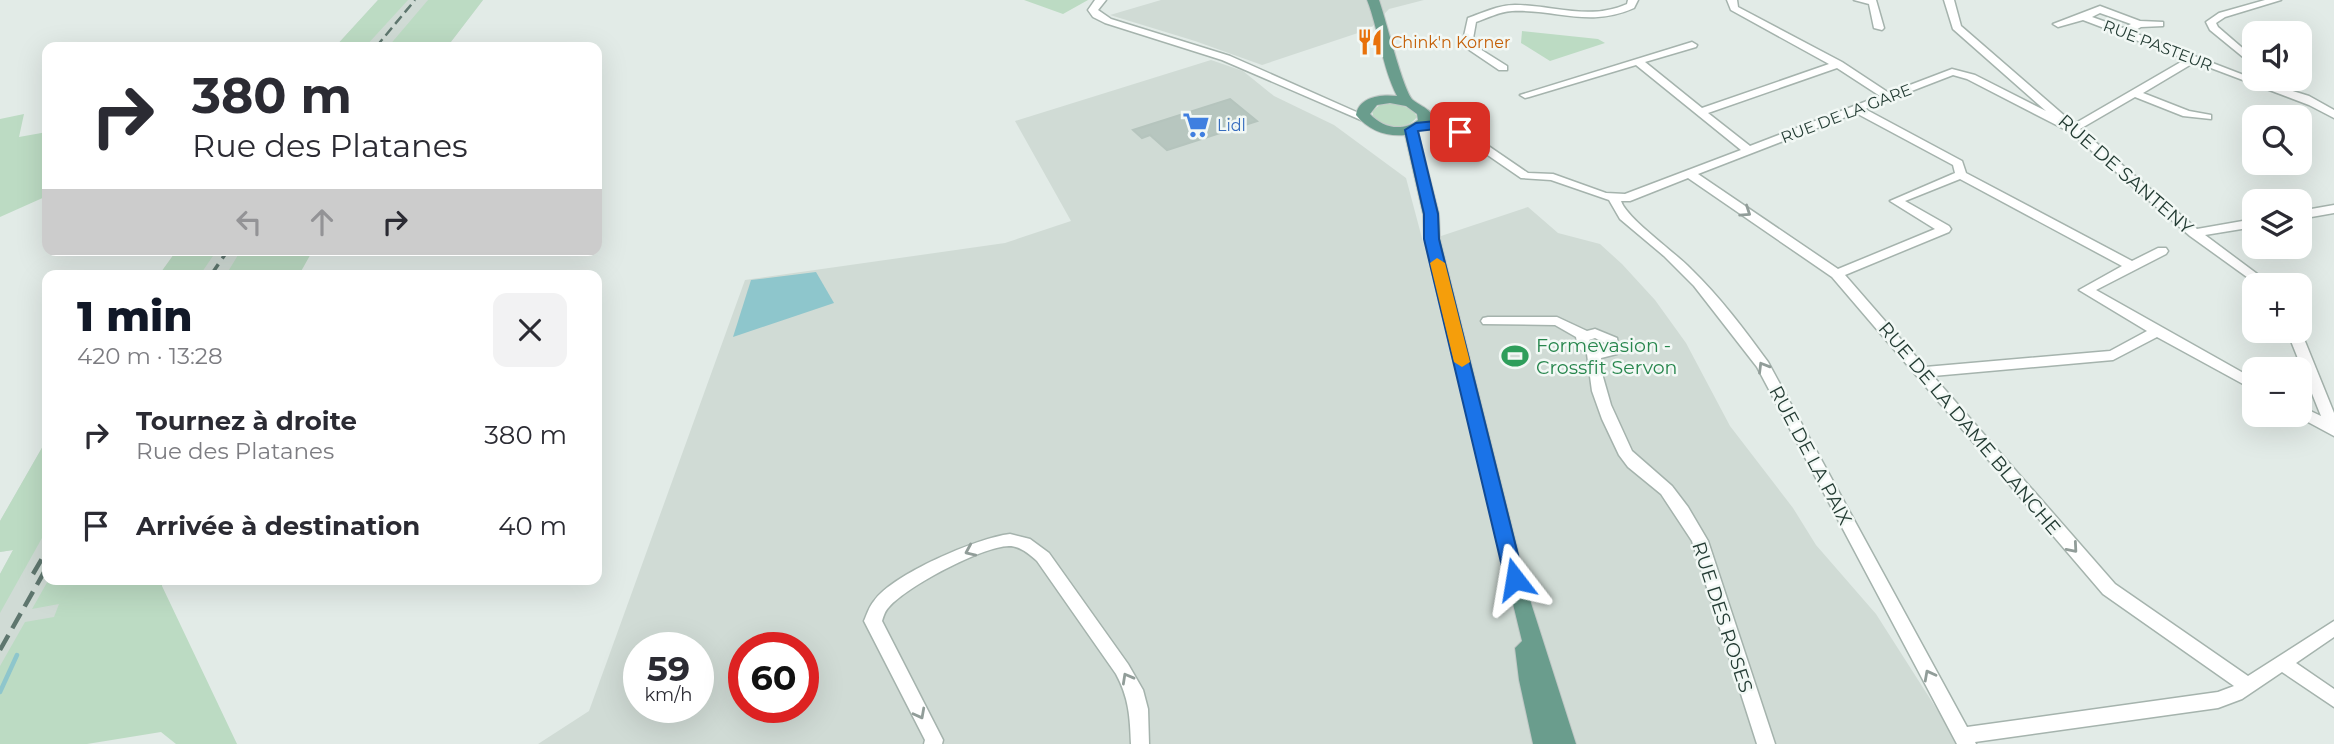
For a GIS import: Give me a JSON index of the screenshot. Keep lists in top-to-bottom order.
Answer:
{
  "streets": {
    "street": [
      "RUE PASTEUR",
      "RUE DE LA GARE",
      "RUE DE SANTENY",
      "RUE DE LA DAME BLANCHE",
      "RUE DE LA PAIX",
      "RUE DES ROSES"
    ]
  },
  "crossings": [
    ["RUE DE LA GARE", "RUE DE SANTENY"],
    ["RUE DE LA GARE", "RUE DE LA DAME BLANCHE"],
    ["RUE DE LA GARE", "RUE DE LA PAIX"]
  ],
  "one_way": ["RUE DE LA DAME BLANCHE", "RUE DE LA PAIX"],
  "places": {
    "restaurant": ["Chink'n Korner"],
    "supermarket": ["Lidl"],
    "sports": ["Formevasion - Crossfit Servon"]
  },
  "page": {
    "map_buttons": ["+", "−"],
    "turn": ["380 m", "Rue des Platanes"],
    "heading": ["1 min", "420 m · 13:28"],
    "list": [
      {
        "name": "Tournez à droite",
        "note": "Rue des Platanes",
        "value": "380 m"
      },
      {
        "name": "Arrivée à destination",
        "value": "40 m"
      }
    ],
    "speed": "59 km/h",
    "limit": "60"
  }
}
